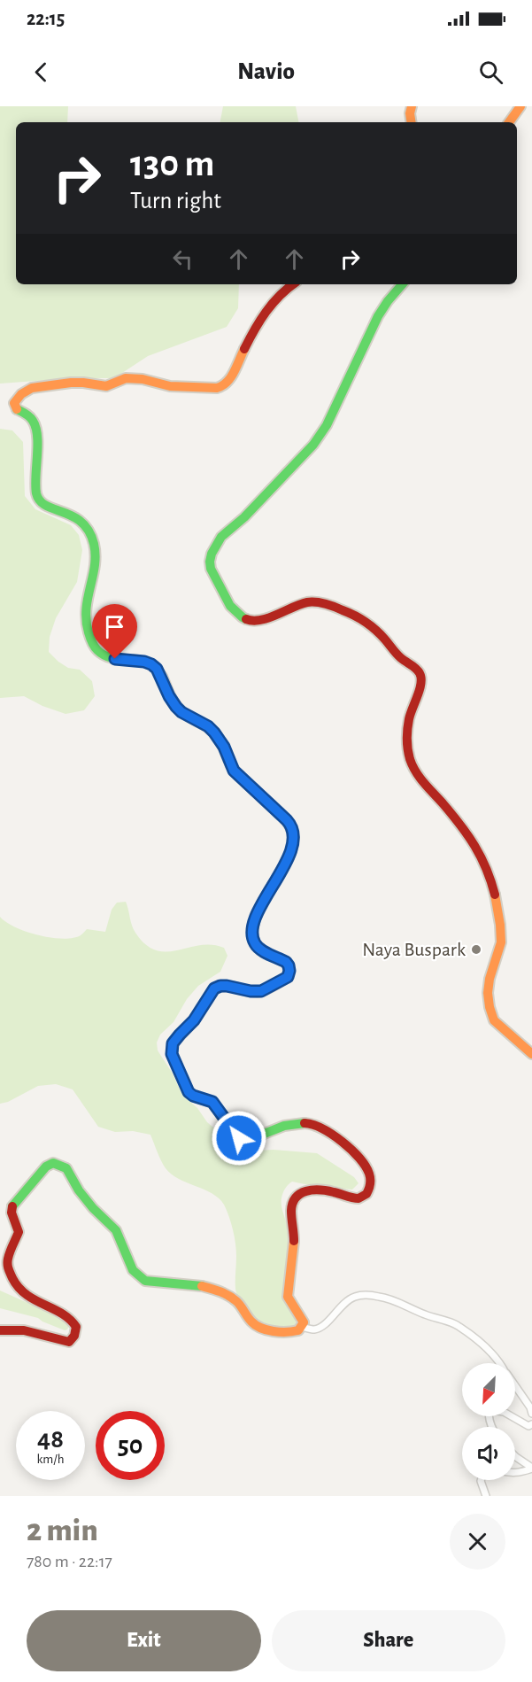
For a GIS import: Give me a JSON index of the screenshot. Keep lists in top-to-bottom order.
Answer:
{
  "places": ["Naya Buspark"],
  "north": "bottom left",
  "page": {
    "status": "22:15",
    "header": "Navio",
    "turn": ["130 m", "Turn right"],
    "speed": "48 km/h",
    "limit": "50",
    "heading": ["2 min", "780 m · 22:17"],
    "buttons": ["Exit", "Share"]
  }
}
